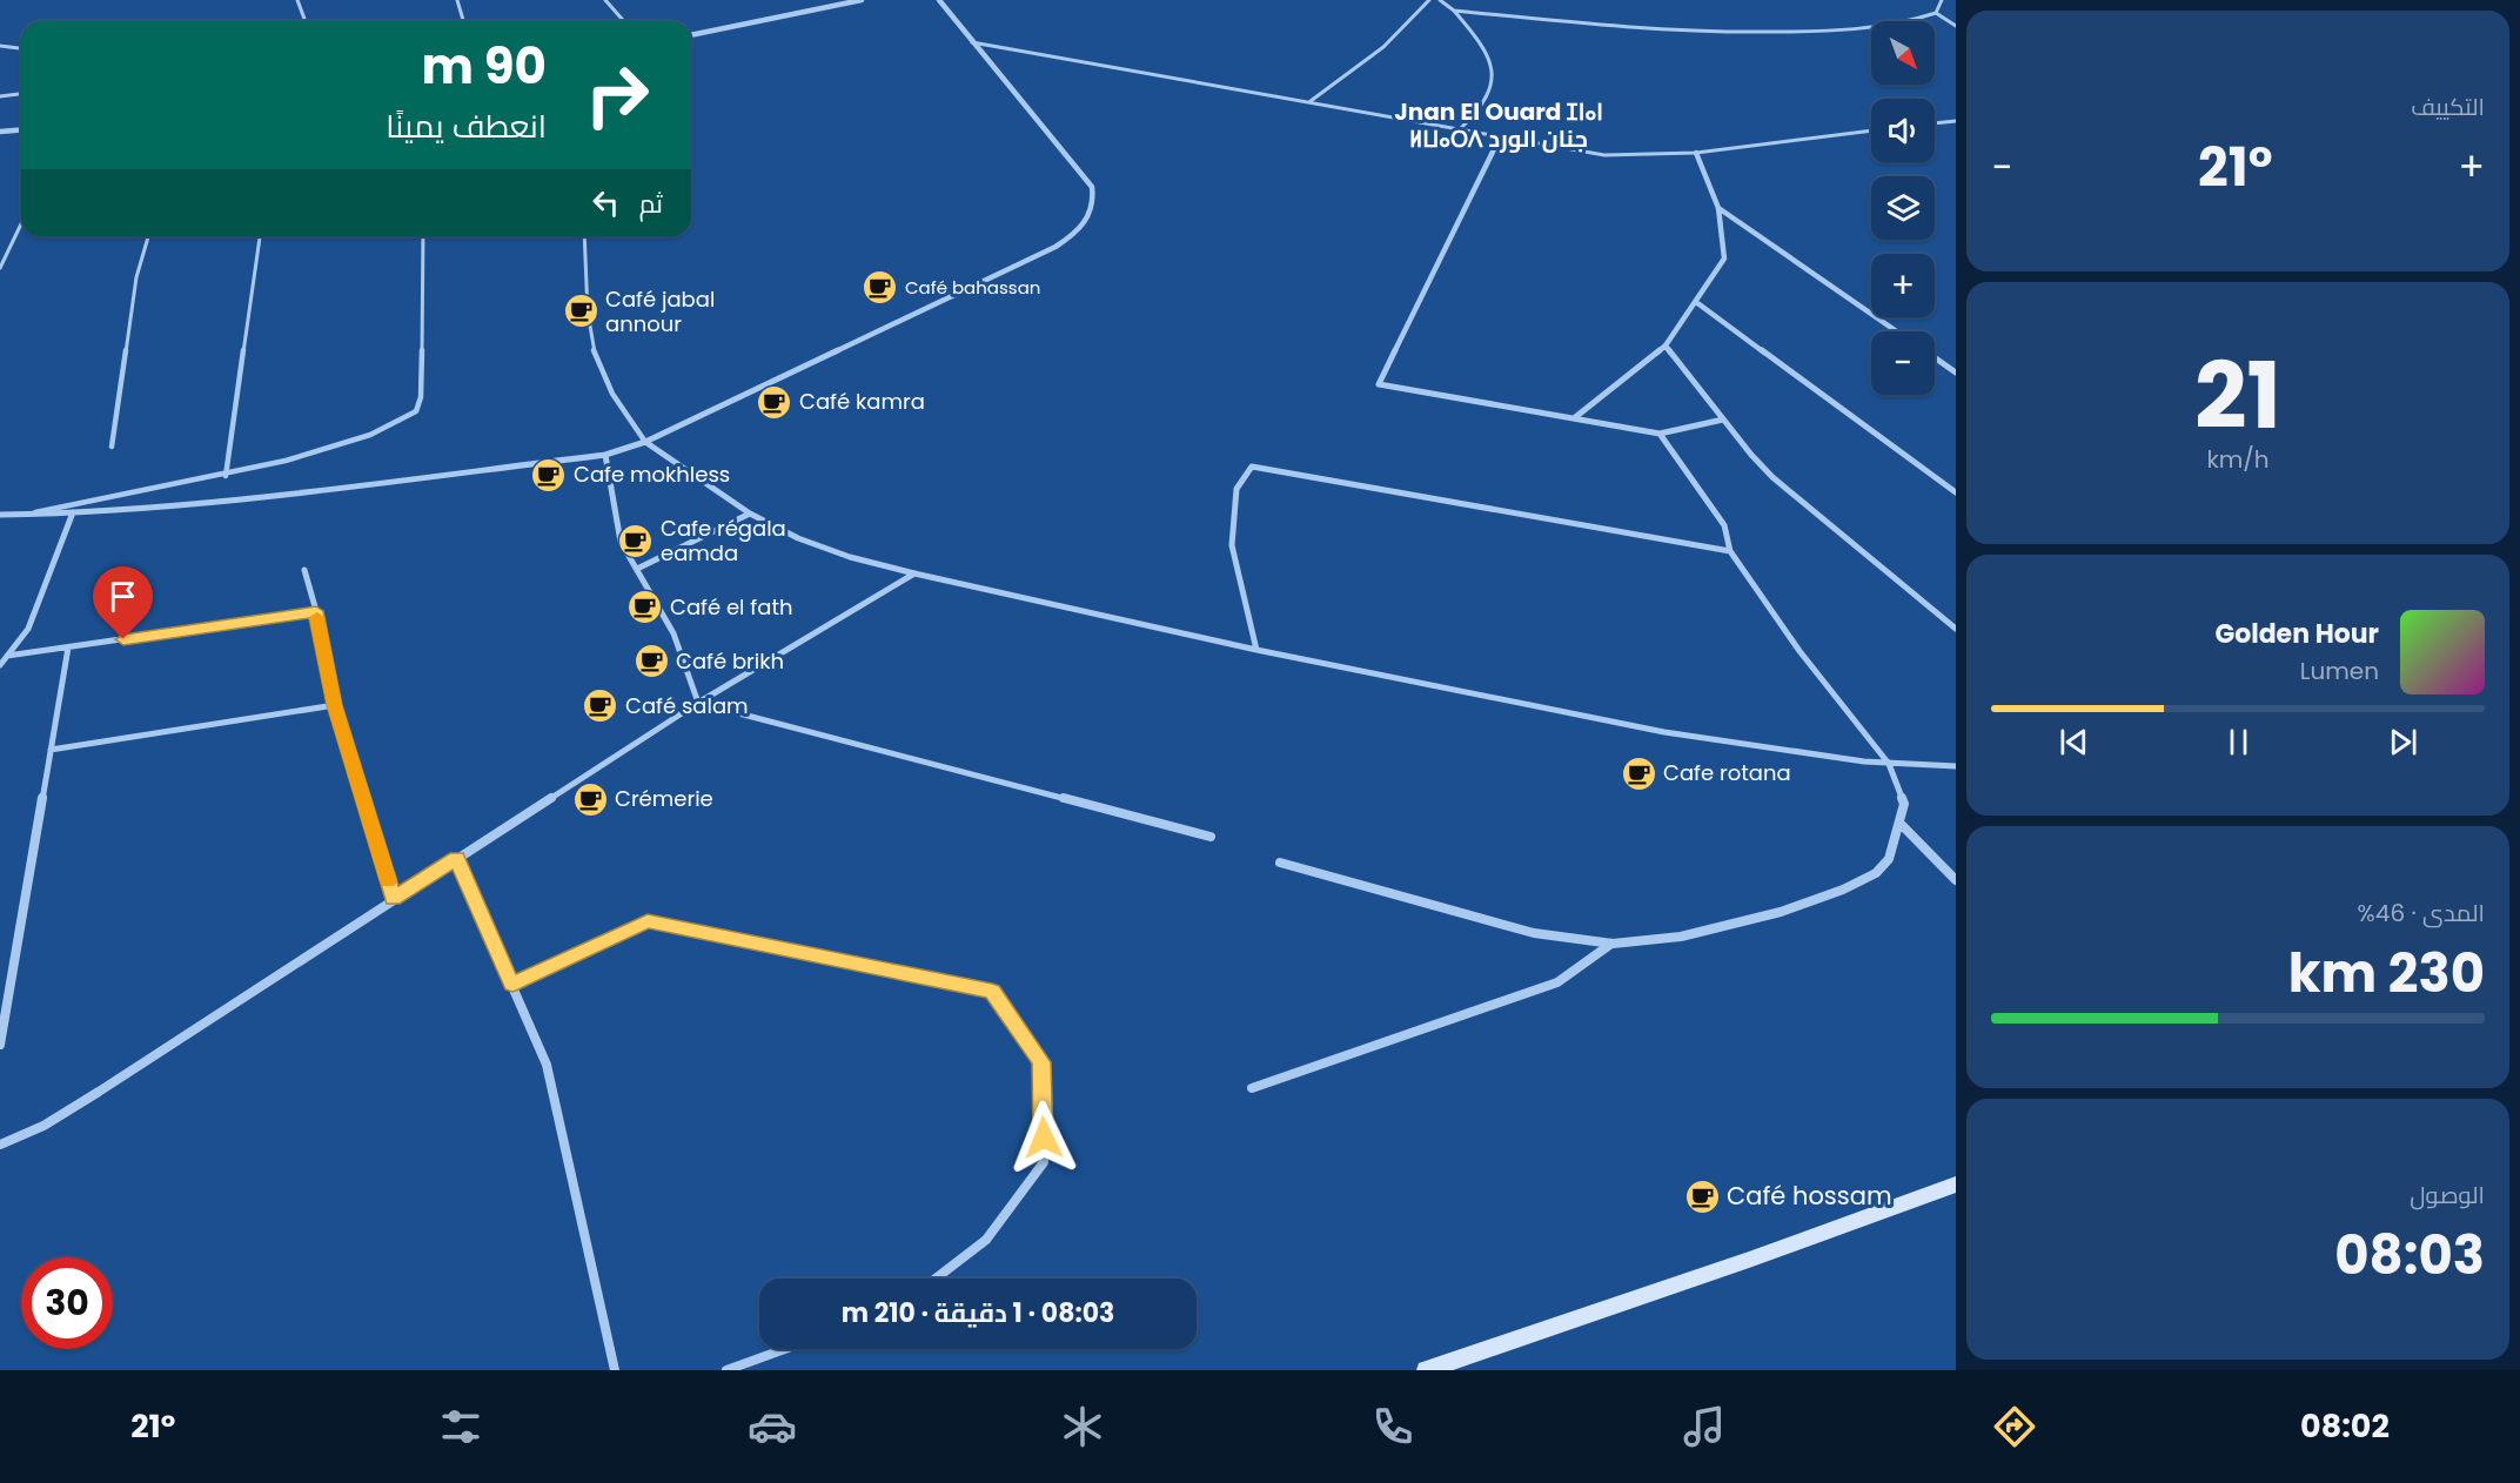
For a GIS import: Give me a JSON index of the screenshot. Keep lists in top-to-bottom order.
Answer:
{
  "districts": ["Jnan El Ouard ⵊⵏⴰⵏ ⵍⵡⴰⵔⴷ جنان الورد"],
  "places": {
    "cafe": [
      "Café bahassan",
      "Café jabal annour",
      "Café kamra",
      "Cafe mokhless",
      "Cafe régala eamda",
      "Café el fath",
      "Café brikh",
      "Café salam",
      "Cafe rotana",
      "Crémerie",
      "Café hossam"
    ]
  },
  "north": "bottom right",
  "page": {
    "tile": [
      "التكييف",
      ["21", "km/h"],
      ["المدى · 46%", "230 km"],
      ["الوصول", "08:03"]
    ],
    "map_buttons": ["+", "−"],
    "turn": ["90 m", "انعطف يمينًا"],
    "heat": ["−", "21°", "+"],
    "then": "ثم",
    "song": ["Golden Hour", "Lumen"],
    "limit": "30",
    "trip": "08:03 · 1 دقيقة · 210 m",
    "tabs": ["08:02", "21°"]
  }
}
